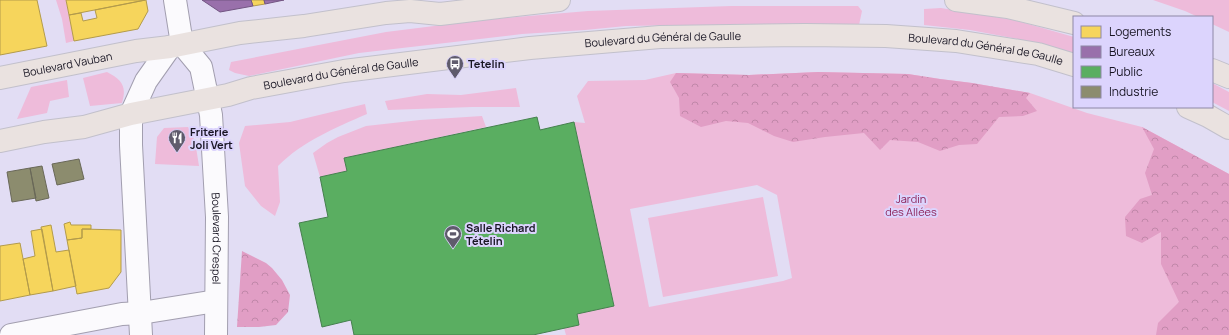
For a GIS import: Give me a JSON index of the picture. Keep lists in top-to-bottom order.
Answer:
{
  "streets": {
    "main road": ["Boulevard du Général de Gaulle", "Boulevard Vauban"],
    "street": ["Boulevard Crespel"]
  },
  "crossings": [
    ["Boulevard du Général de Gaulle", "Boulevard Crespel"],
    ["Boulevard Vauban", "Boulevard Crespel"]
  ],
  "parks": ["Jardin des Allées"],
  "places": {
    "bus stop": ["Tetelin"],
    "restaurant": ["Friterie Joli Vert"],
    "sports": ["Salle Richard Tételin"]
  },
  "legend": [
    "Logements",
    "Bureaux",
    "Public",
    "Industrie"
  ]
}
